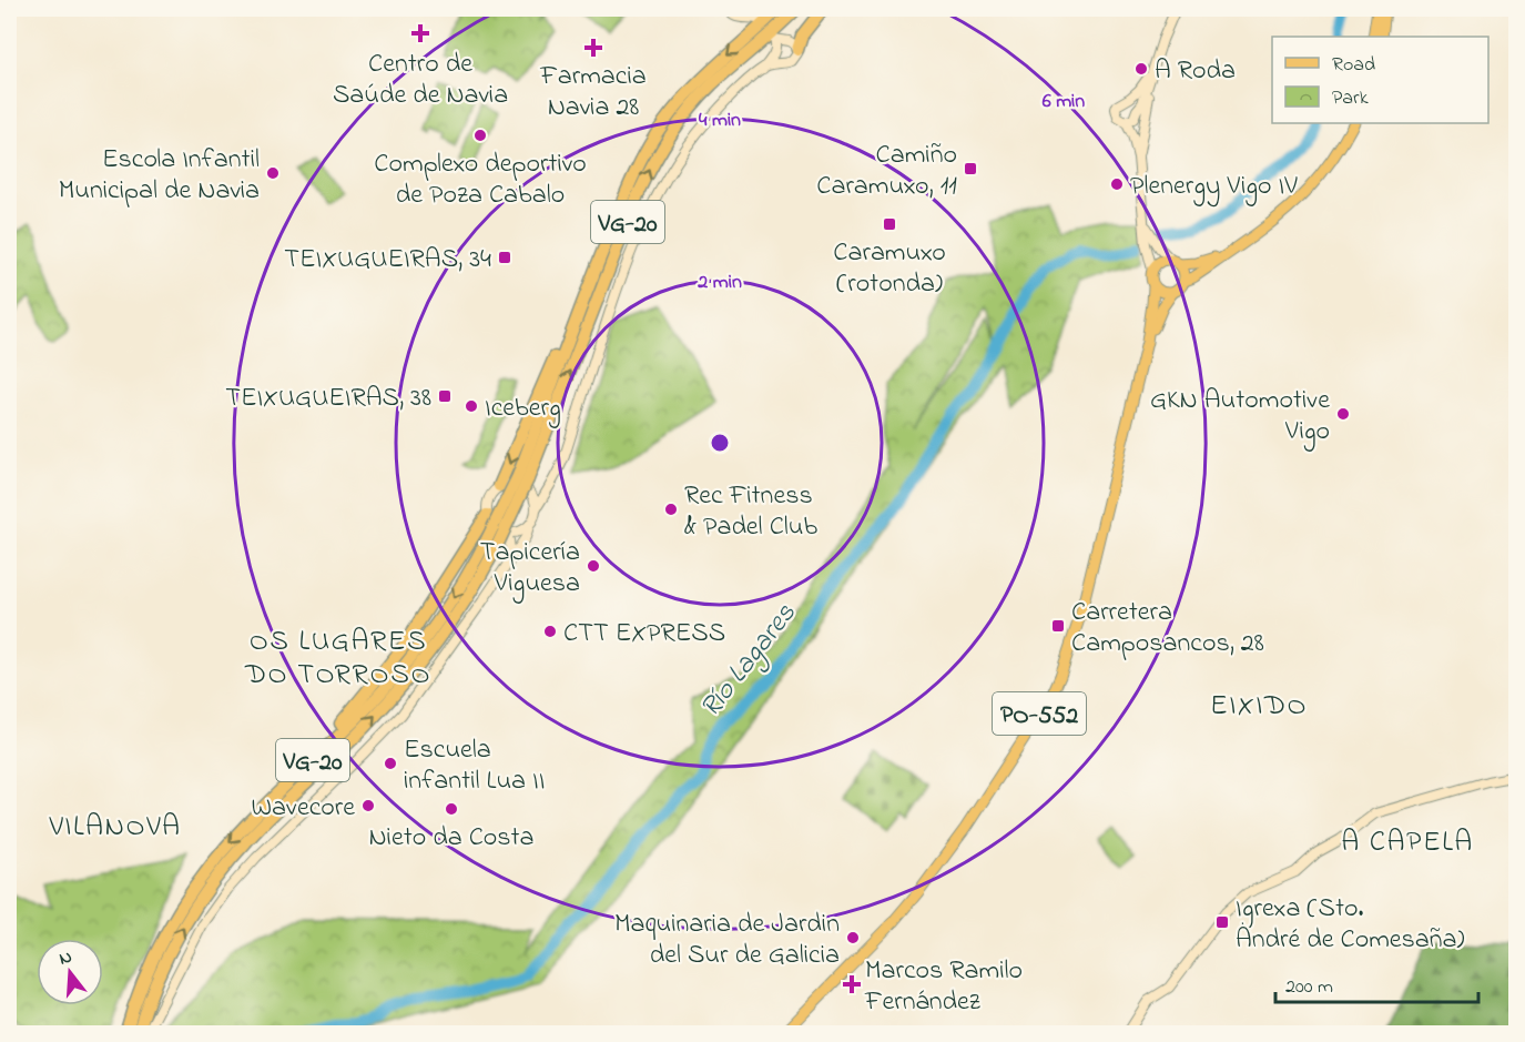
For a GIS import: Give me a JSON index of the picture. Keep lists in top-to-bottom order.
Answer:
{
  "streets": {
    "highway": ["VG-20"],
    "main road": ["PO-552"]
  },
  "districts": [
    "OS LUGARES DO TORROSO",
    "EIXIDO",
    "VILANOVA",
    "A CAPELA"
  ],
  "water": ["Río Lagares"],
  "places": {
    "health": ["Centro de Saúde de Navia", "Farmacia Navia 28", "Marcos Ramilo Fernández"],
    "other": [
      "A Roda",
      "Complexo deportivo de Poza Cabalo",
      "Escola Infantil Municipal de Navia",
      "Plenergy Vigo IV",
      "Iceberg",
      "GKN Automotive Vigo",
      "Rec Fitness & Padel Club",
      "Tapicería Viguesa",
      "CTT EXPRESS",
      "Escuela infantil Lua II",
      "Wavecore",
      "Nieto da Costa",
      "Maquinaria de Jardin del Sur de Galicia"
    ],
    "transit": [
      "Camiño Caramuxo, 11",
      "Caramuxo (rotonda)",
      "TEIXUGUEIRAS, 34",
      "TEIXUGUEIRAS, 38",
      "Carretera Camposancos, 28",
      "Igrexa (Sto. André de Comesaña)"
    ]
  },
  "legend": ["Road", "Park"],
  "scale_bar": "200 m",
  "north": "top",
  "rings": ["6 min", "4 min", "2 min"]
}
